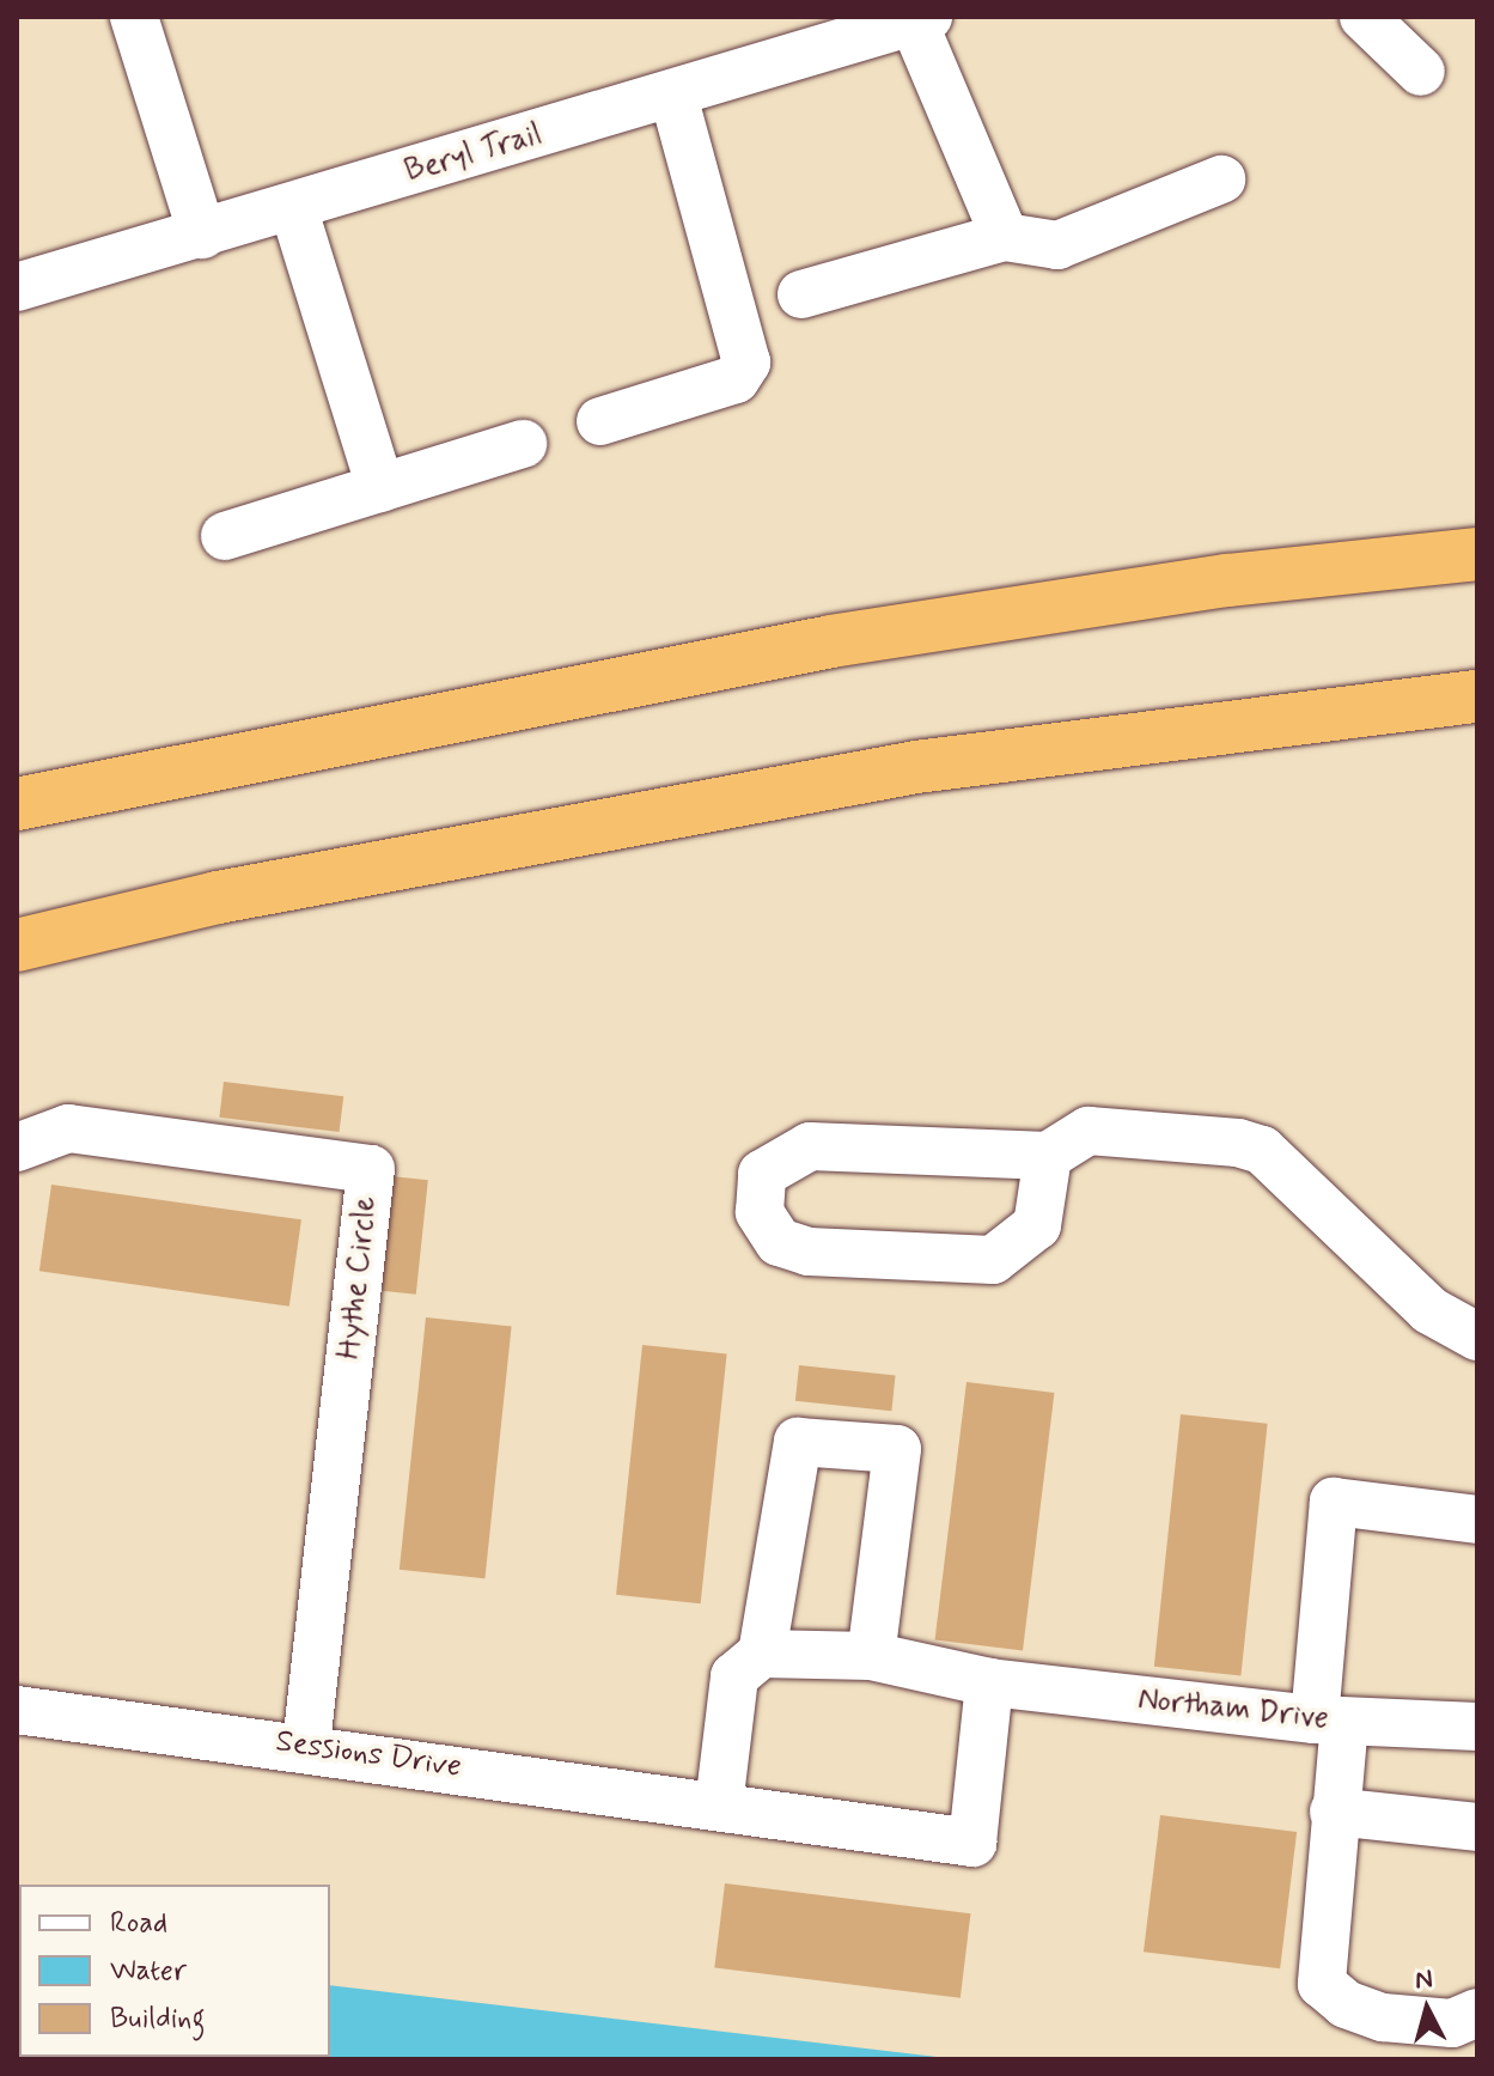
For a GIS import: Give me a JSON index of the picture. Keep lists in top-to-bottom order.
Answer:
{
  "streets": {
    "street": [
      "Beryl Trail",
      "Hythe Circle",
      "Northam Drive",
      "Sessions Drive"
    ]
  },
  "crossings": [
    ["Hythe Circle", "Sessions Drive"],
    ["Northam Drive", "Sessions Drive"]
  ],
  "legend": ["Road", "Water", "Building"],
  "north": "top"
}
